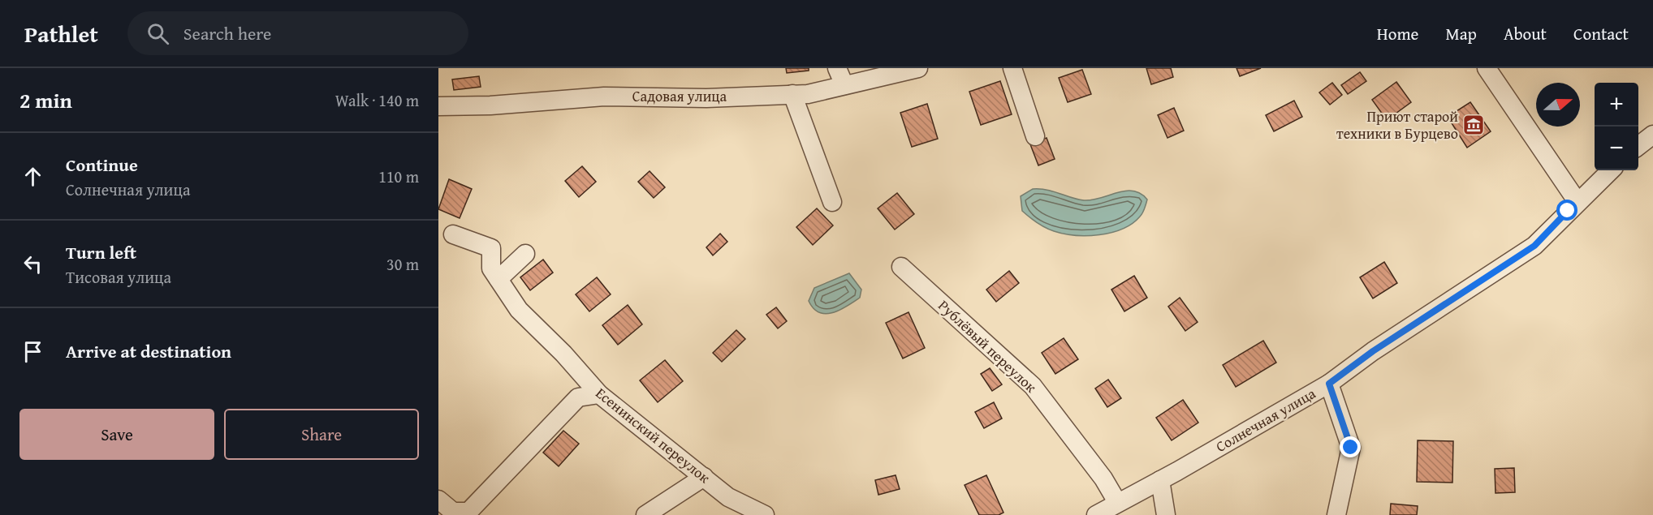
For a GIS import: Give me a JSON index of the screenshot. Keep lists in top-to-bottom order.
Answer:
{
  "streets": {
    "street": [
      "Садовая улица",
      "Рублёвый переулок",
      "Солнечная улица",
      "Есенинский переулок"
    ]
  },
  "crossings": [
    ["Рублёвый переулок", "Солнечная улица"]
  ],
  "places": {
    "museum": ["Приют старой техники в Бурцево"]
  },
  "north": "right",
  "page": {
    "header": "Pathlet",
    "search": "Search here",
    "nav": [
      "Home",
      "Map",
      "About",
      "Contact"
    ],
    "heading": ["2 min", "Walk · 140 m"],
    "map_buttons": ["+", "−"],
    "list": [
      ["Continue", "Солнечная улица", "110 m"],
      ["Turn left", "Тисовая улица", "30 m"],
      "Arrive at destination"
    ],
    "buttons": ["Save", "Share"]
  }
}
